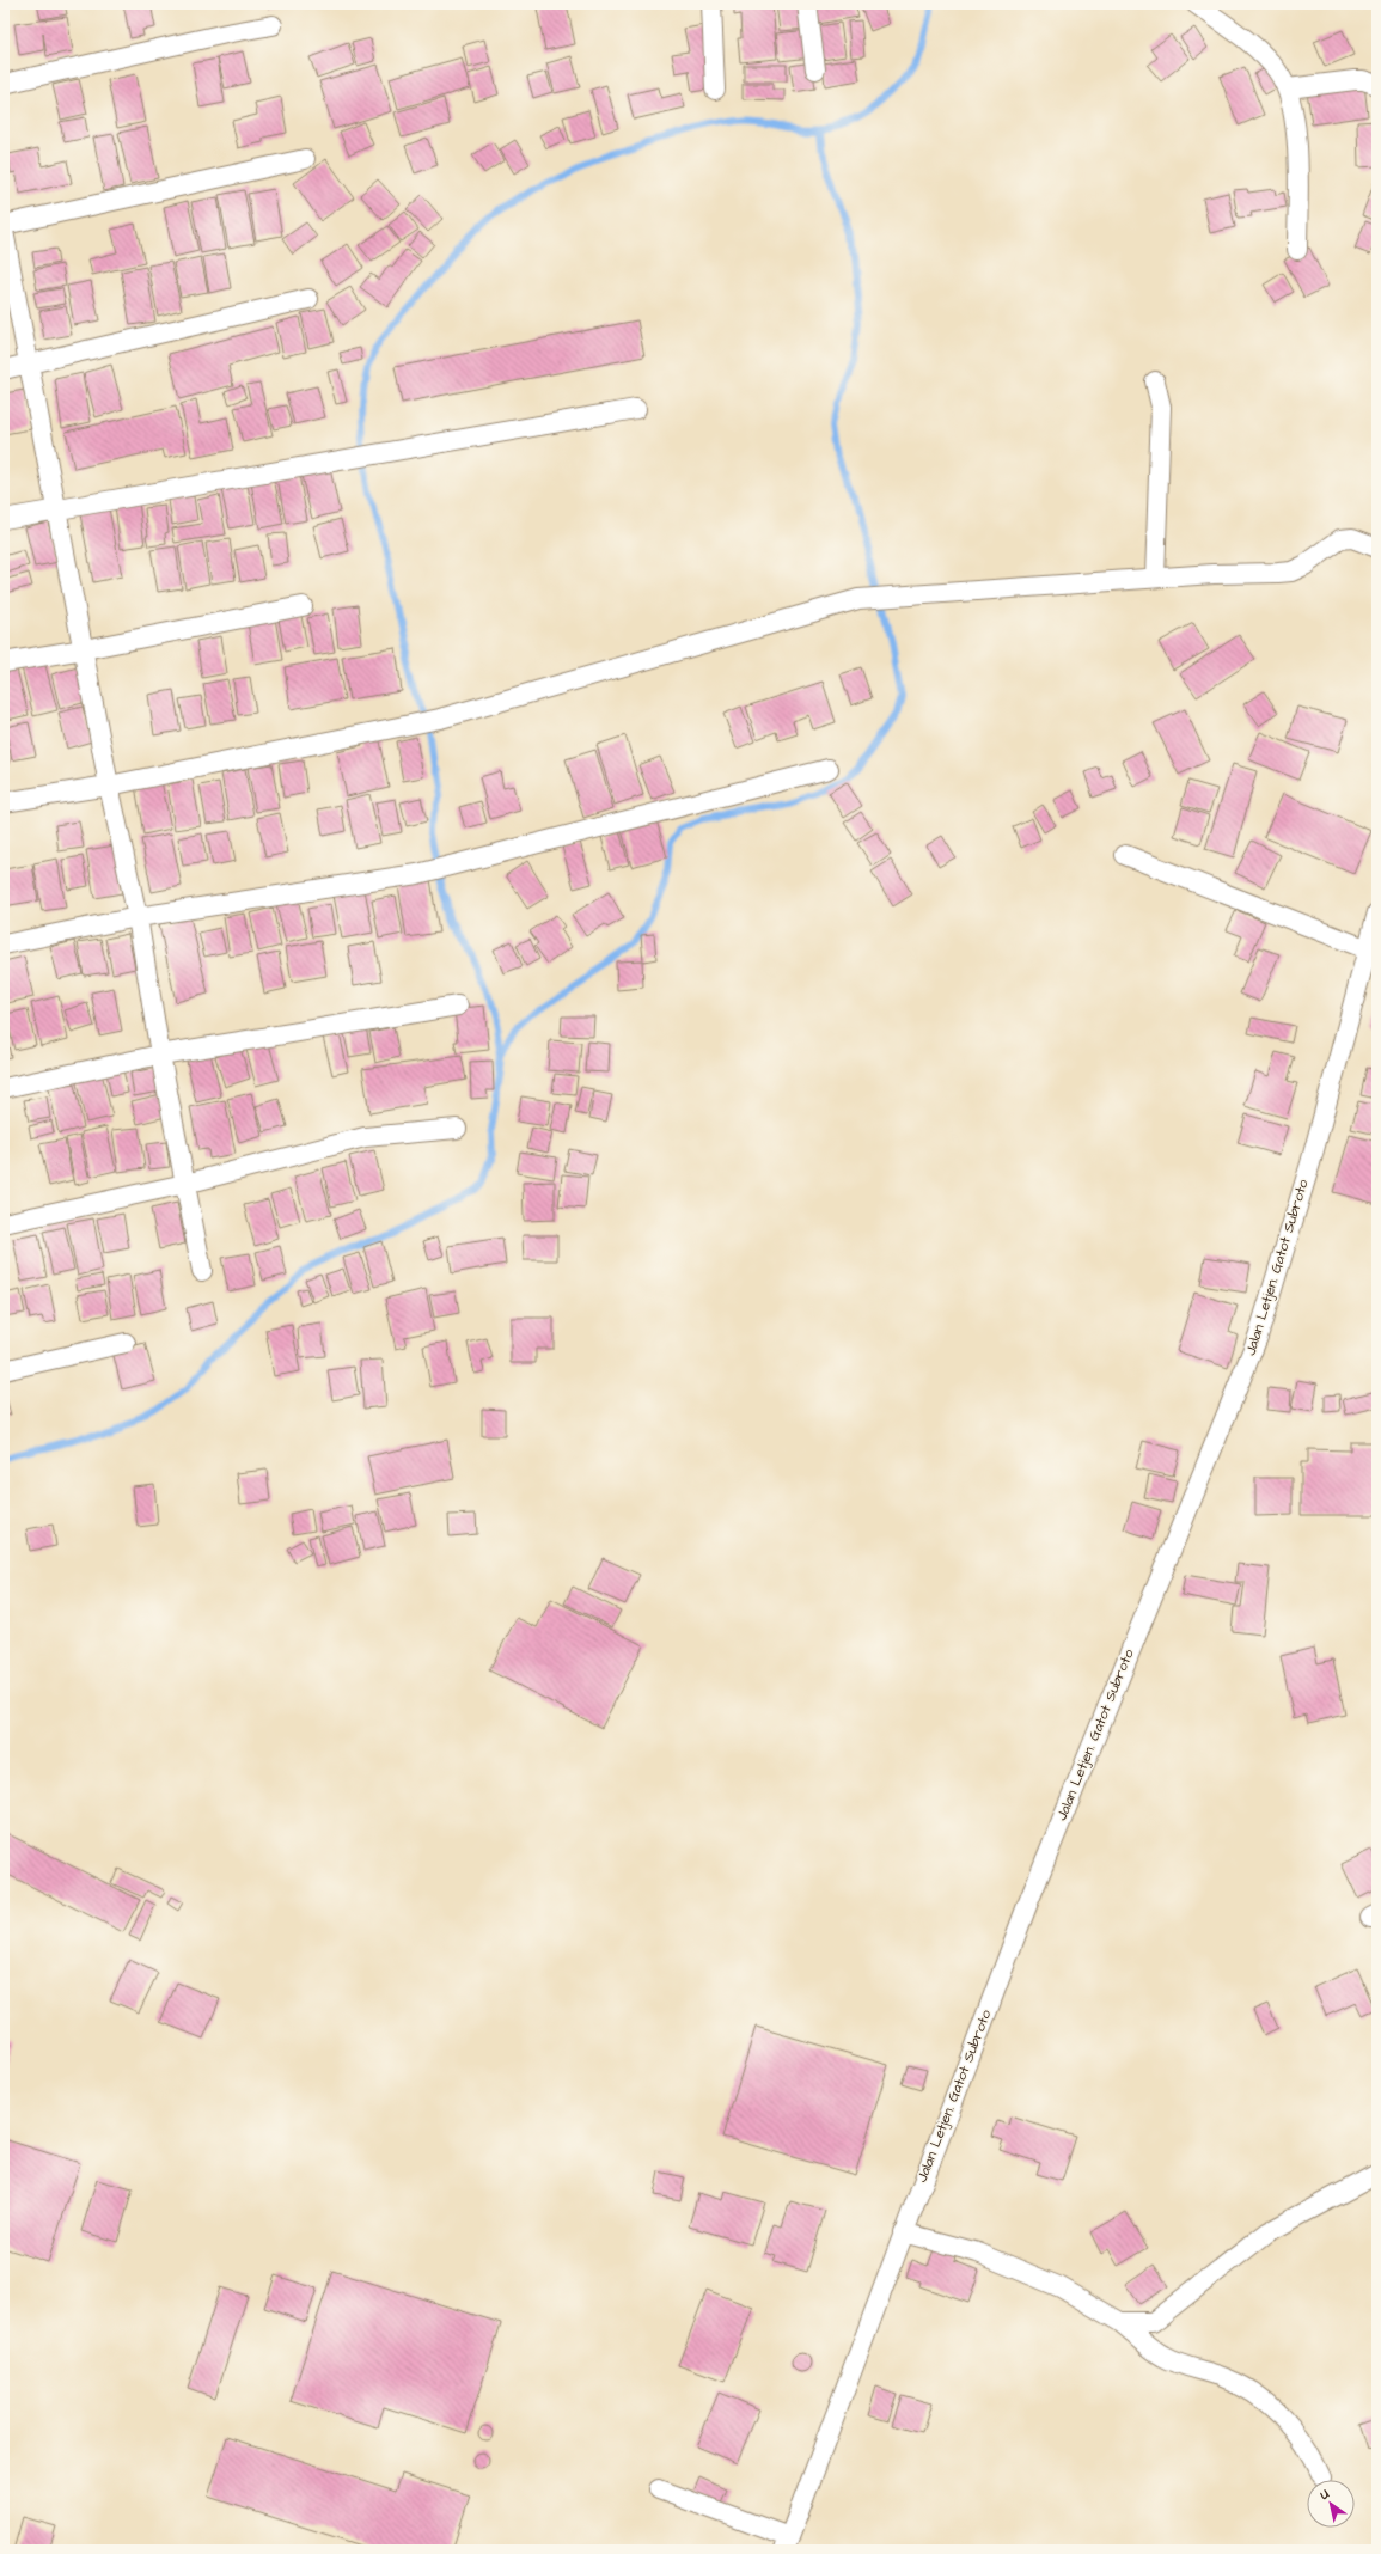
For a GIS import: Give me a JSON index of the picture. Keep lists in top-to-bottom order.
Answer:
{
  "streets": {
    "street": ["Jalan Letjen. Gatot Subroto"]
  },
  "north": "top left"
}
